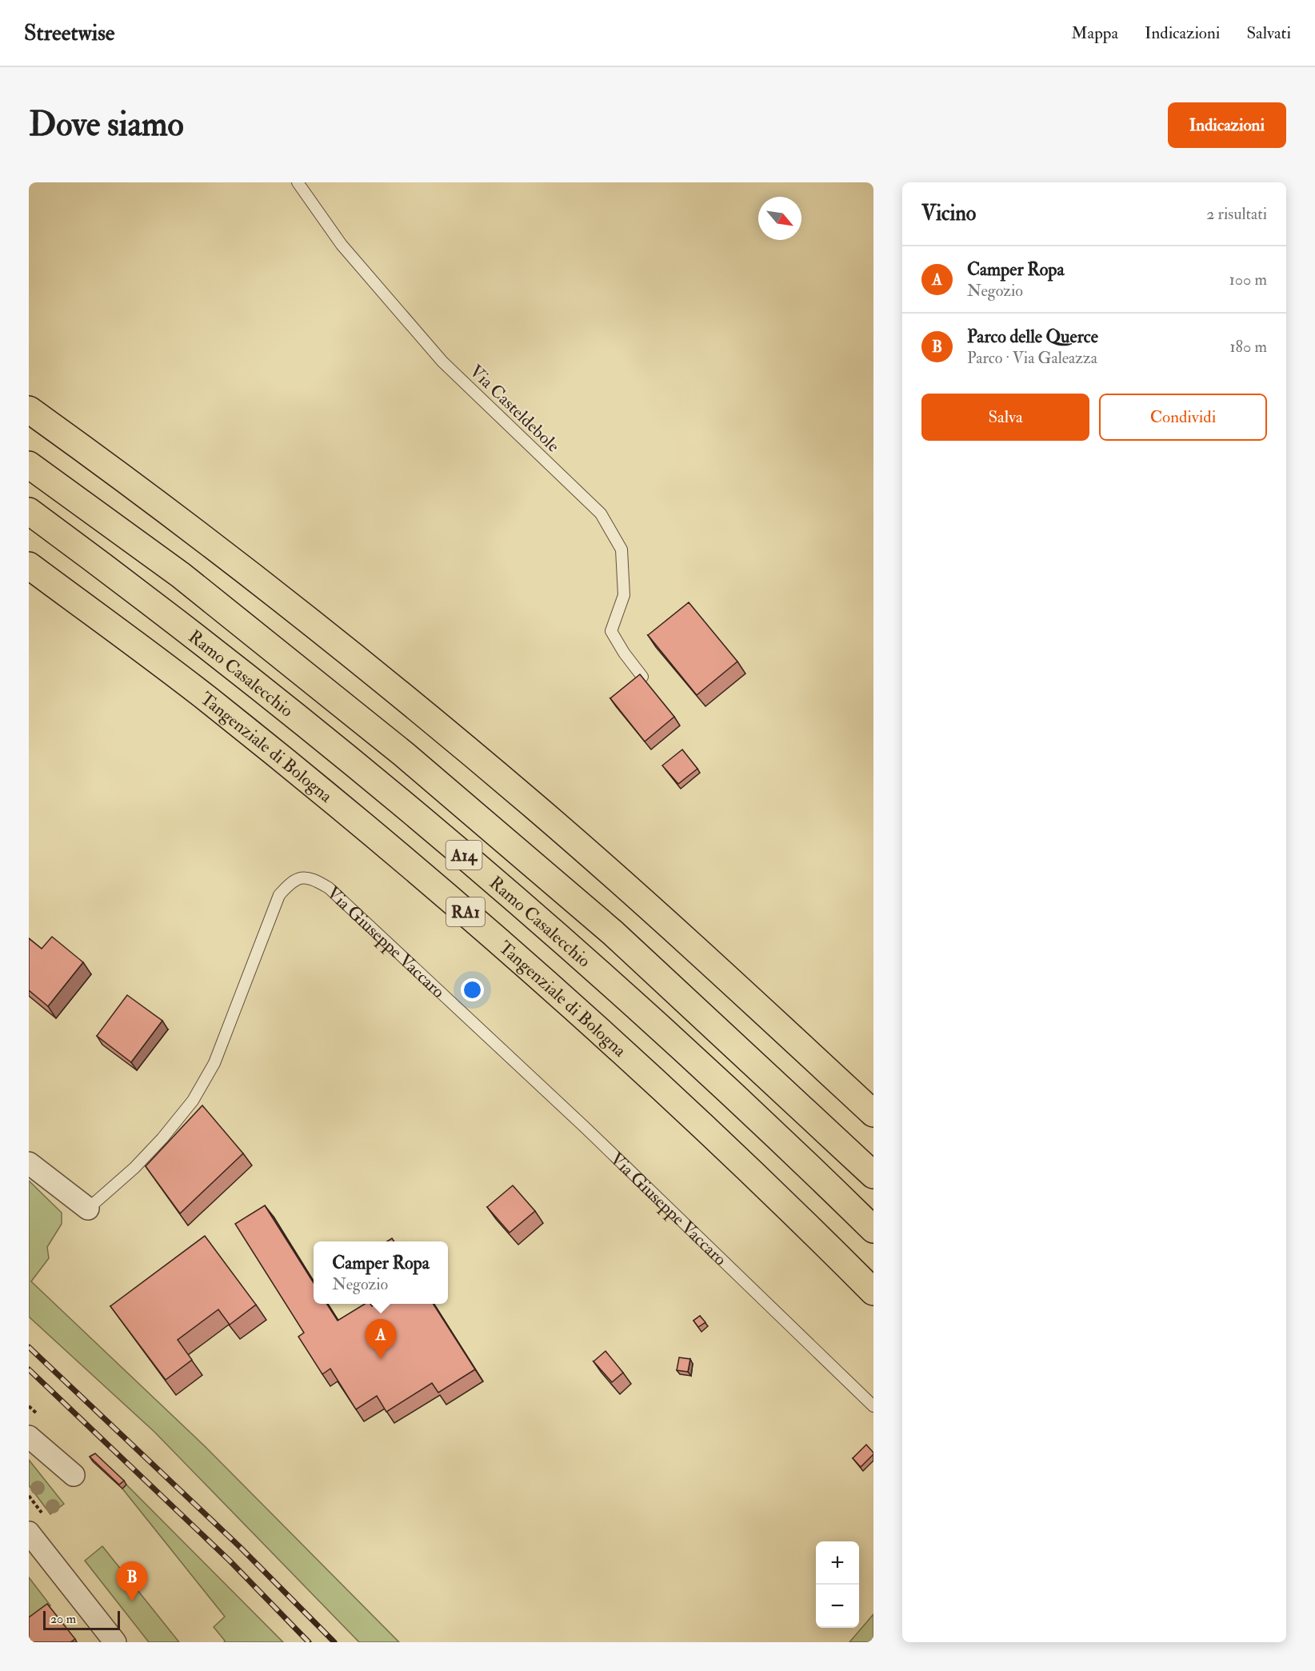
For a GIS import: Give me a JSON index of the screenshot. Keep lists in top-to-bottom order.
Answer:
{
  "streets": {
    "highway": [
      "Ramo Casalecchio",
      "Tangenziale di Bologna",
      "A14",
      "RA1"
    ],
    "street": ["Via Giuseppe Vaccaro"],
    "lane": ["Via Casteldebole"]
  },
  "scale_bar": "20 m",
  "north": "bottom right",
  "page": {
    "header": "Streetwise",
    "nav": ["Mappa", "Indicazioni", "Salvati"],
    "buttons": [
      "Indicazioni",
      ["Salva", "Condividi"]
    ],
    "title": "Dove siamo",
    "heading": ["Vicino", "2 risultati"],
    "list": [
      {
        "mark": "A",
        "name": "Camper Ropa",
        "note": "Negozio",
        "value": "100 m"
      },
      {
        "mark": "B",
        "name": "Parco delle Querce",
        "note": "Parco · Via Galeazza",
        "value": "180 m"
      }
    ],
    "popup": ["Camper Ropa", "Negozio"],
    "pins": ["A", "B"],
    "map_buttons": ["+", "−"],
    "scale": "20 m"
  }
}
